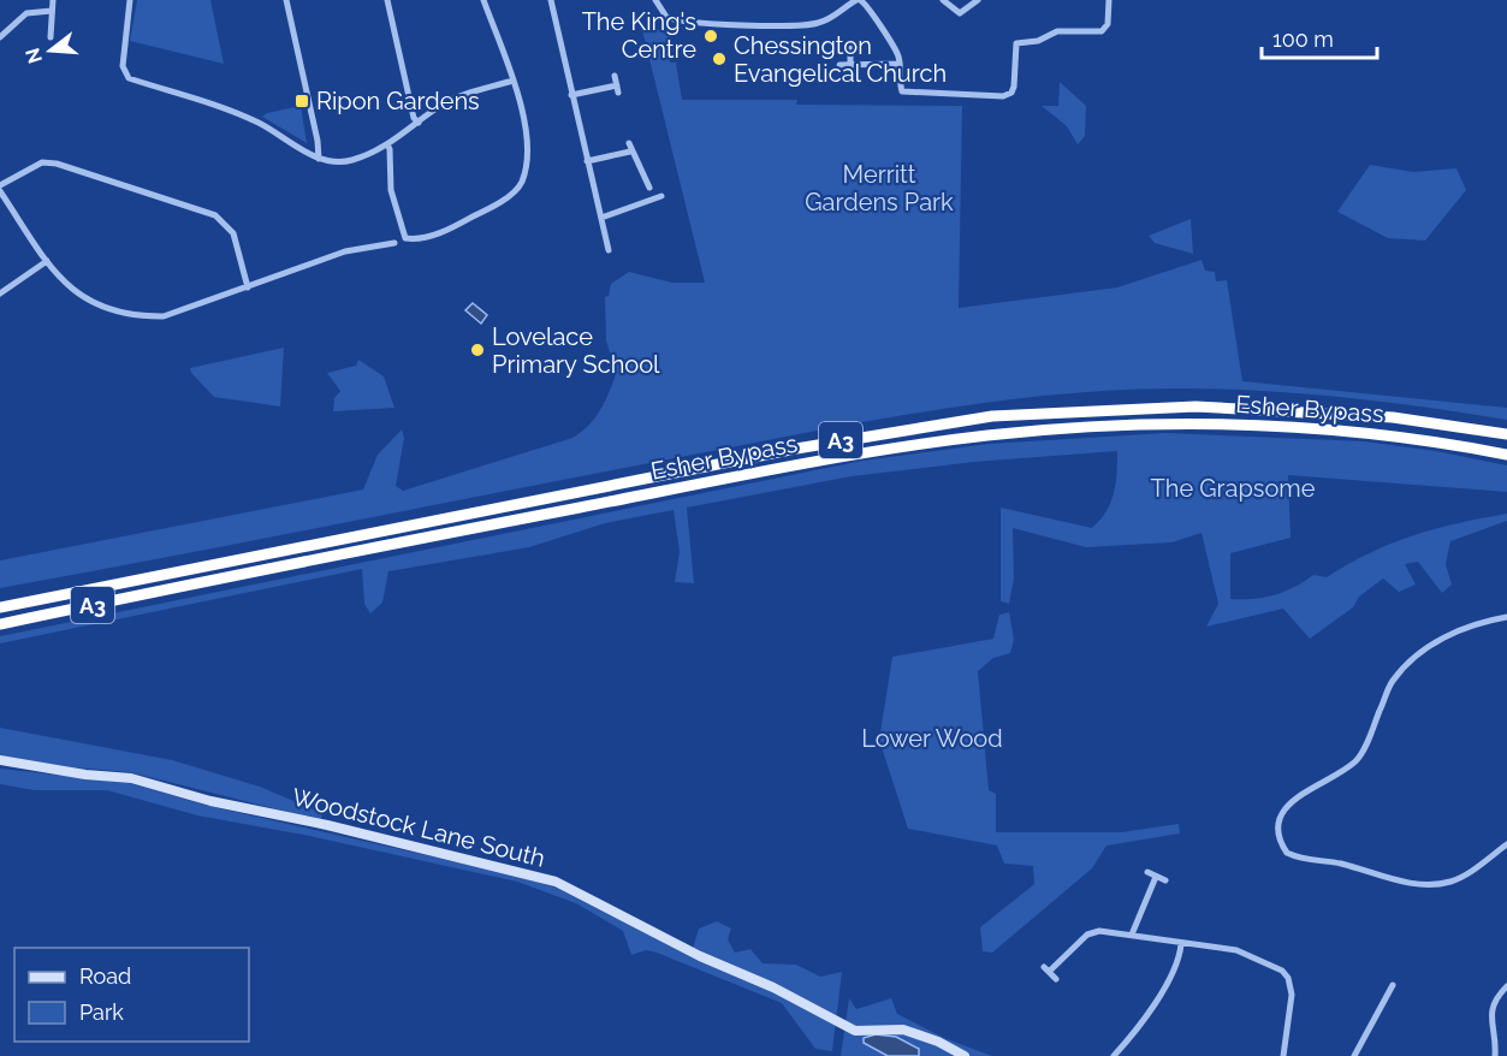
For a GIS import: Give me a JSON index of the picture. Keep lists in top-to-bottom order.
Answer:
{
  "streets": {
    "highway": ["Esher Bypass", "A3"],
    "street": ["Woodstock Lane South"]
  },
  "parks": ["Merritt Gardens Park", "The Grapsome", "Lower Wood"],
  "places": {
    "other": ["The King's Centre", "Chessington Evangelical Church", "Lovelace Primary School"],
    "transit": ["Ripon Gardens"]
  },
  "legend": ["Road", "Park"],
  "scale_bar": "100 m",
  "north": "left"
}
